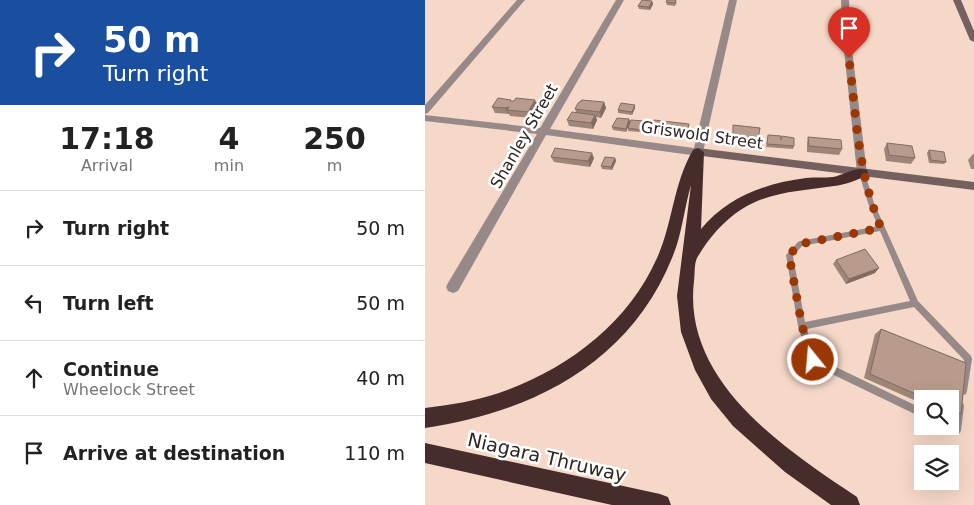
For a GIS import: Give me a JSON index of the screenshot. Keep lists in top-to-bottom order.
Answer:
{
  "streets": {
    "highway": ["Niagara Thruway"],
    "street": ["Griswold Street", "Shanley Street"]
  },
  "crossings": [
    ["Griswold Street", "Shanley Street"]
  ],
  "page": {
    "turn": ["50 m", "Turn right"],
    "eta": [
      "17:18",
      "Arrival",
      "4",
      "min",
      "250",
      "m"
    ],
    "list": [
      {
        "name": "Turn right",
        "value": "50 m"
      },
      {
        "name": "Turn left",
        "value": "50 m"
      },
      {
        "name": "Continue",
        "note": "Wheelock Street",
        "value": "40 m"
      },
      {
        "name": "Arrive at destination",
        "value": "110 m"
      }
    ]
  }
}
